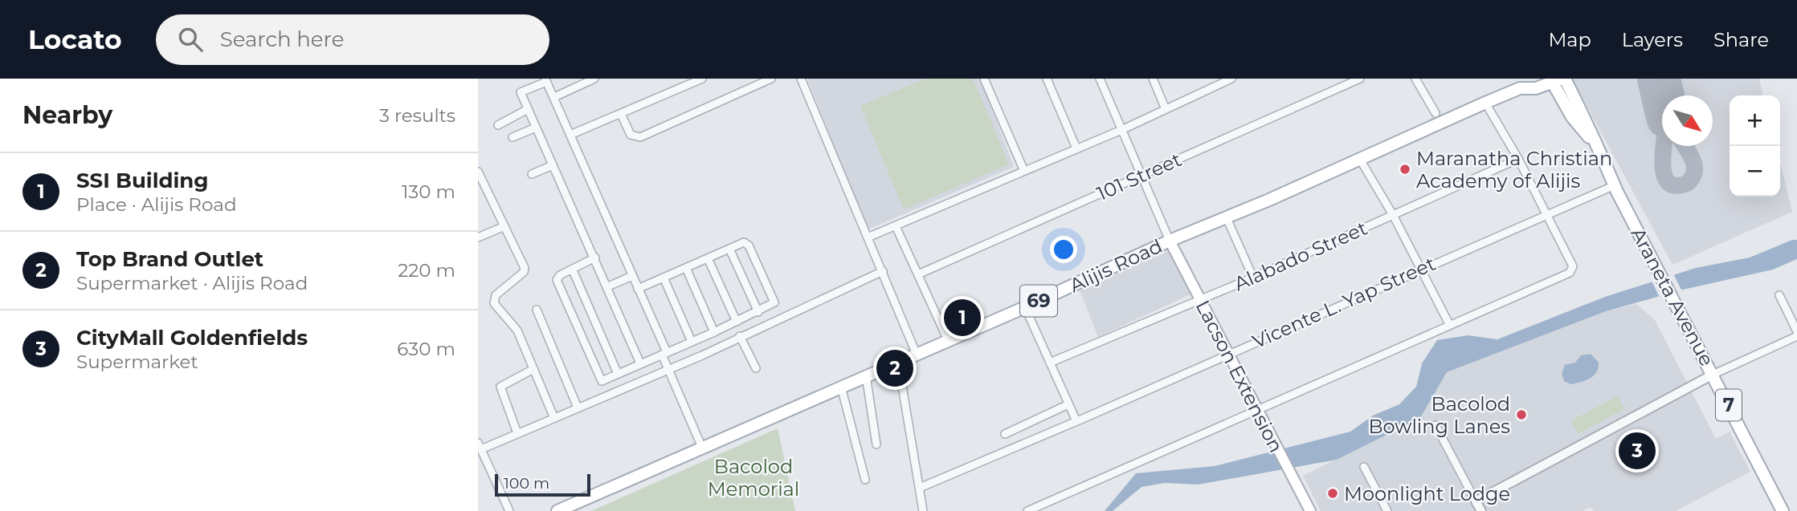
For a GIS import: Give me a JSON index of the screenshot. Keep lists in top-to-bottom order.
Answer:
{
  "streets": {
    "main road": [
      "Alijis Road",
      "Araneta Avenue",
      "69",
      "Lacson Extension",
      "7"
    ],
    "street": ["101 Street", "Alabado Street", "Vicente L. Yap Street"]
  },
  "crossings": [
    ["Alabado Street", "Lacson Extension"],
    ["Alijis Road", "Araneta Avenue"],
    ["Alijis Road", "Lacson Extension"],
    ["Araneta Avenue", "Vicente L. Yap Street"],
    ["Vicente L. Yap Street", "Lacson Extension"]
  ],
  "parks": ["Bacolod Memorial"],
  "places": ["Maranatha Christian Academy of Alijis", "Bacolod Bowling Lanes", "Moonlight Lodge"],
  "scale_bar": "100 m",
  "north": "bottom right",
  "page": {
    "header": "Locato",
    "search": "Search here",
    "nav": ["Map", "Layers", "Share"],
    "heading": ["Nearby", "3 results"],
    "map_buttons": ["+", "−"],
    "list": [
      {
        "mark": "1",
        "name": "SSI Building",
        "note": "Place · Alijis Road",
        "value": "130 m"
      },
      {
        "mark": "2",
        "name": "Top Brand Outlet",
        "note": "Supermarket · Alijis Road",
        "value": "220 m"
      },
      {
        "mark": "3",
        "name": "CityMall Goldenfields",
        "note": "Supermarket",
        "value": "630 m"
      }
    ],
    "pins": ["1", "2", "3"],
    "scale": "100 m"
  }
}
